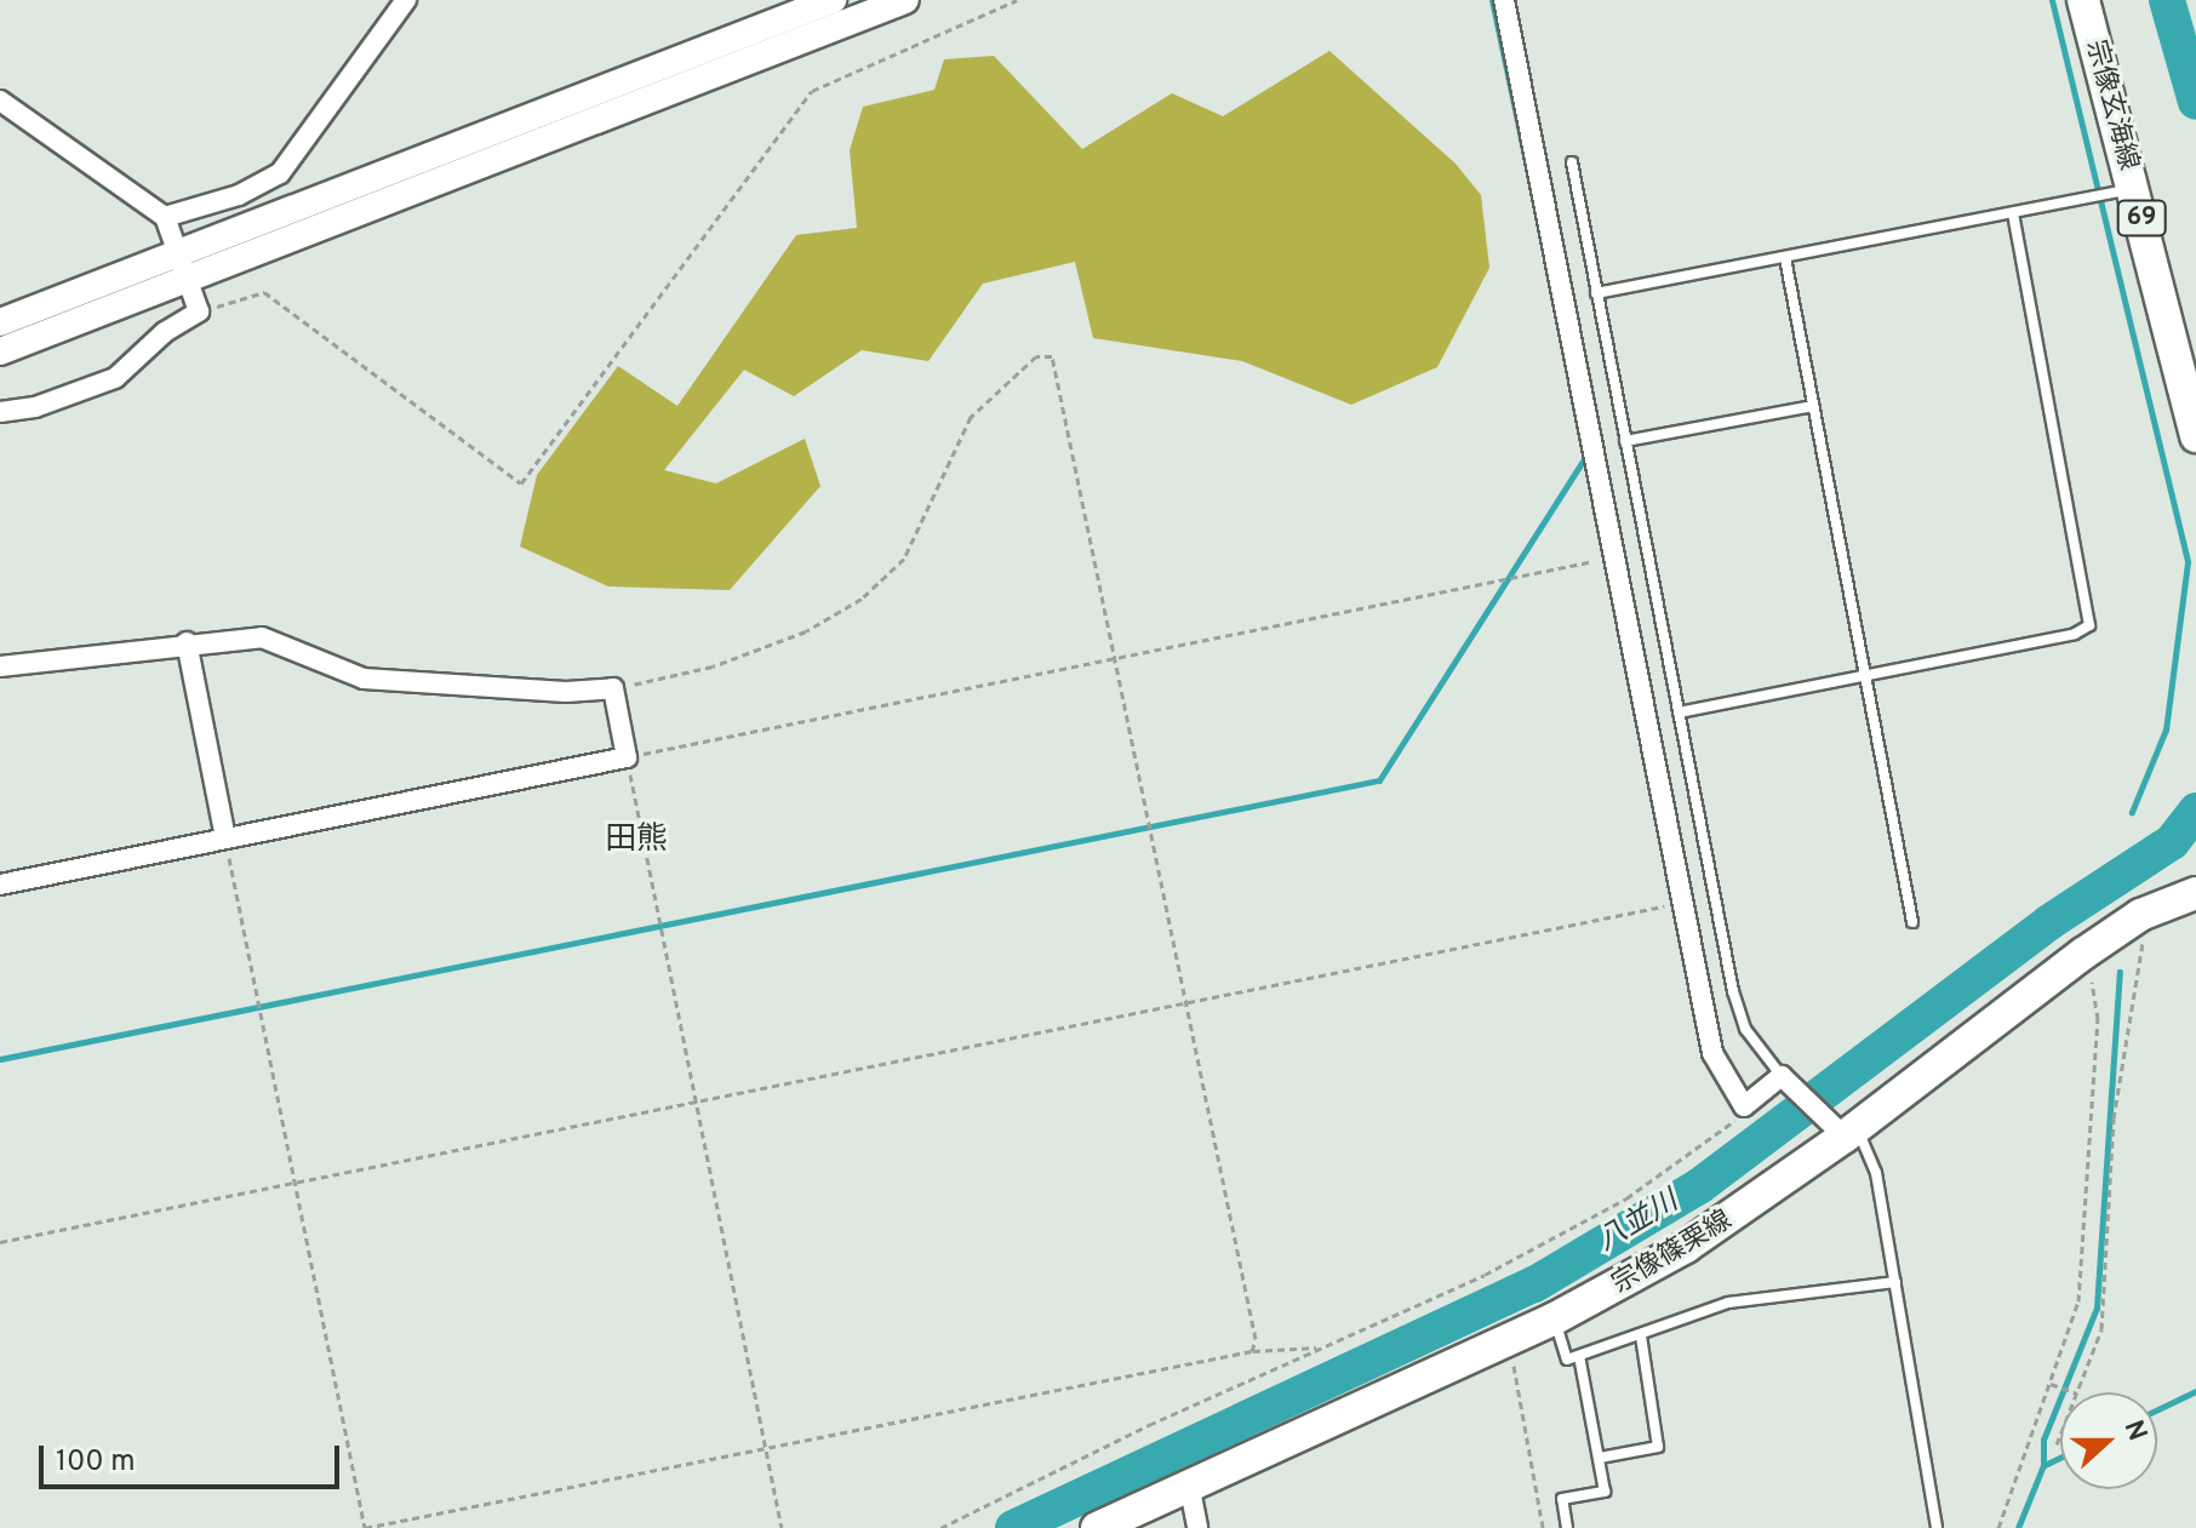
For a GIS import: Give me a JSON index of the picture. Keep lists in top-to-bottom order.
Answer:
{
  "streets": {
    "main road": ["宗像玄海線", "69", "宗像篠栗線"]
  },
  "districts": ["田熊"],
  "water": ["八並川"],
  "scale_bar": "100 m",
  "north": "right"
}
